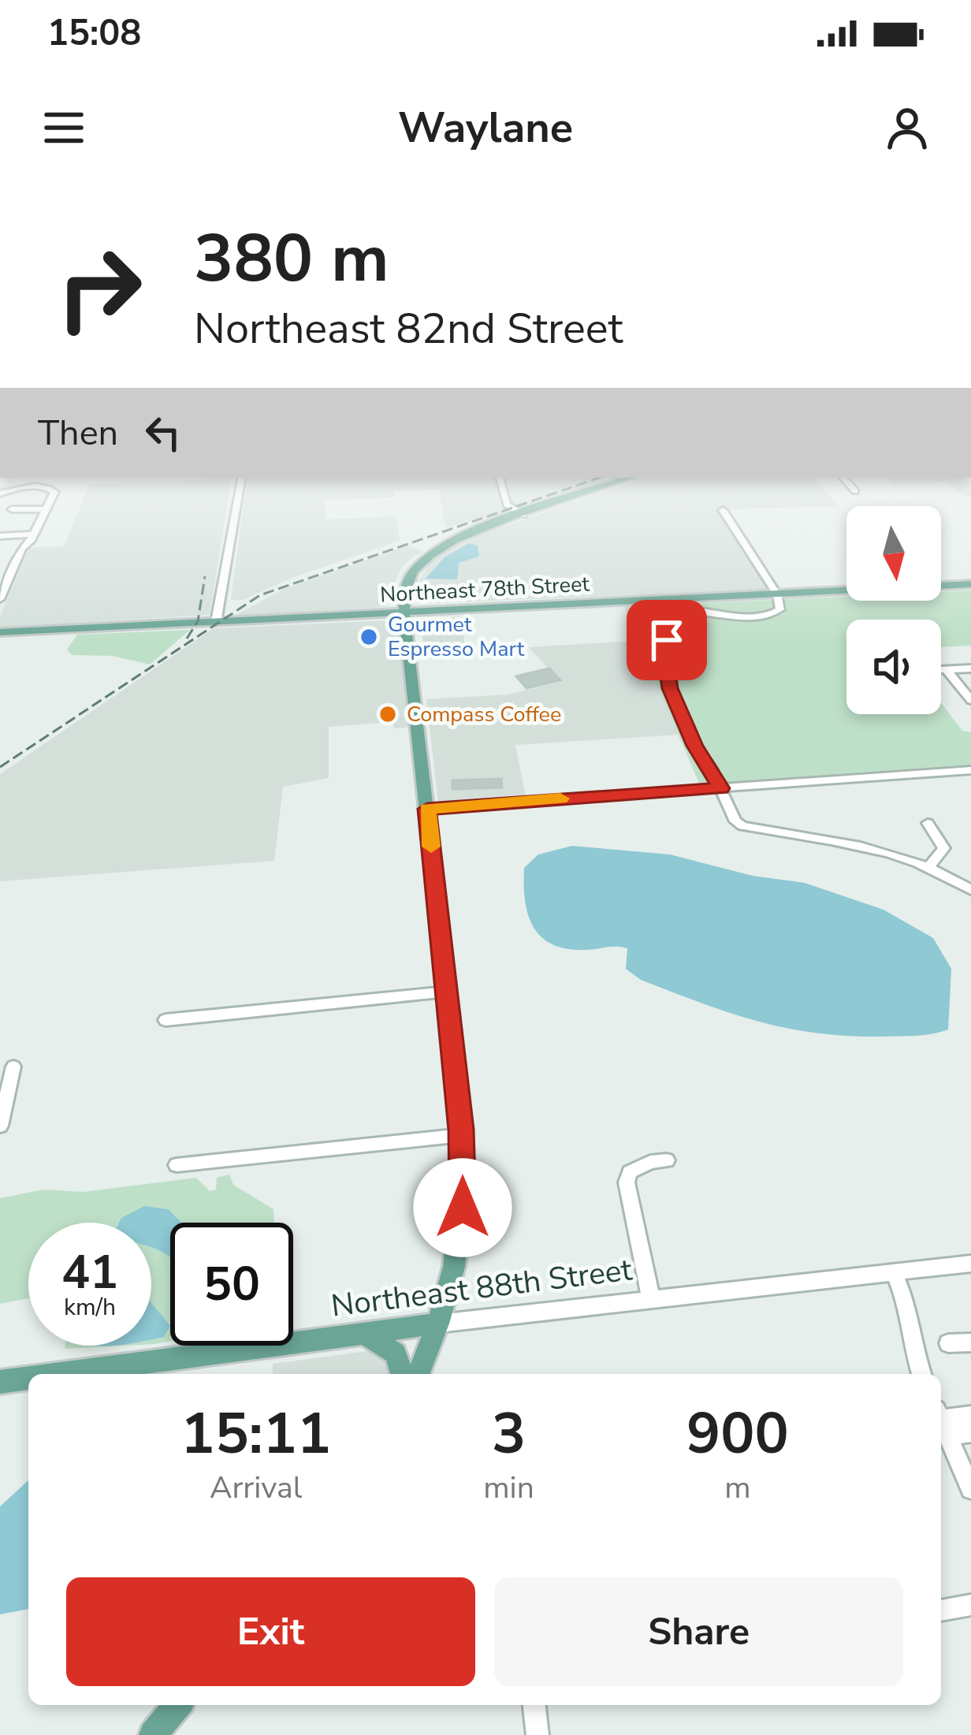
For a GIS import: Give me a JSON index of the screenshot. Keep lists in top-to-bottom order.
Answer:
{
  "streets": {
    "main road": ["Northeast 78th Street", "Northeast 88th Street"]
  },
  "places": ["Gourmet Espresso Mart", "Compass Coffee"],
  "north": "bottom",
  "page": {
    "status": "15:08",
    "header": "Waylane",
    "turn": ["380 m", "Northeast 82nd Street"],
    "then": "Then",
    "speed": "41 km/h",
    "limit": "50",
    "eta": [
      "15:11",
      "Arrival",
      "3",
      "min",
      "900",
      "m"
    ],
    "buttons": ["Exit", "Share"]
  }
}
